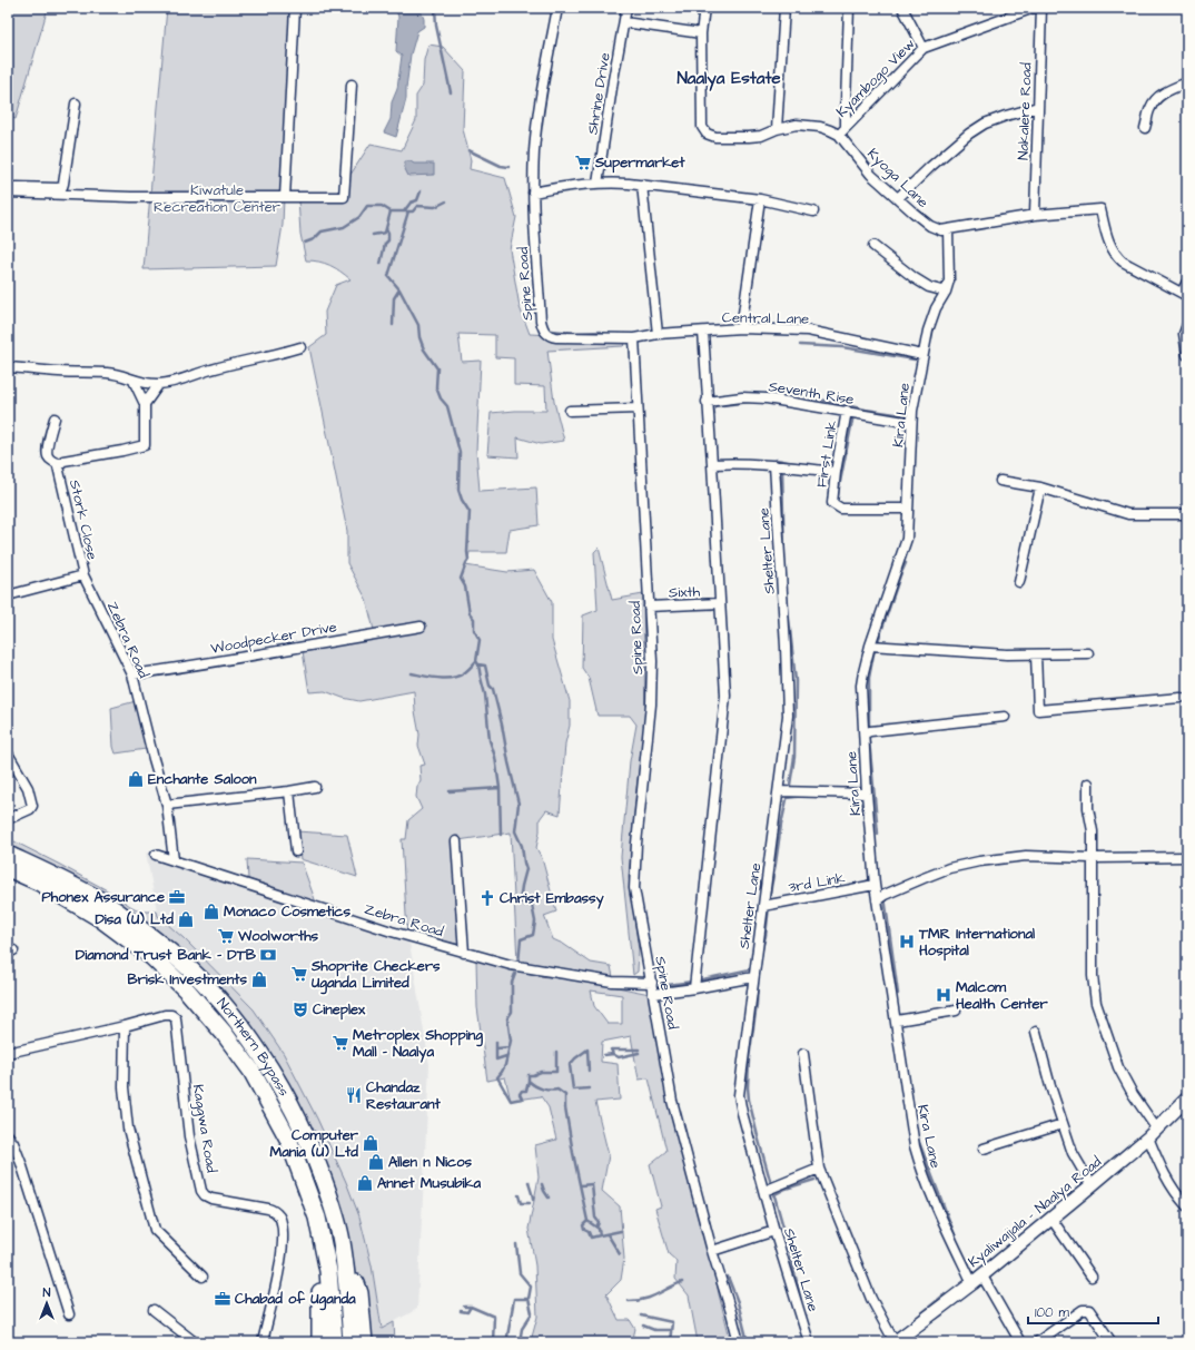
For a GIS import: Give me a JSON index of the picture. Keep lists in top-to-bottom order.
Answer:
{
  "streets": {
    "highway": ["Northern Bypass"],
    "main road": ["Kyaliwajjala - Naalya Road"],
    "street": [
      "Kyambogo View",
      "Shrine Drive",
      "Nakalere Road",
      "Kyoga Lane",
      "Spine Road",
      "Central Lane",
      "Seventh Rise",
      "Kira Lane",
      "First Link",
      "Stork Close",
      "Shelter Lane",
      "Sixth",
      "Woodpecker Drive",
      "Zebra Road",
      "3rd Link",
      "Kaggwa Road"
    ]
  },
  "crossings": [
    ["Kyambogo View", "Kyoga Lane"],
    ["Nakalere Road", "Kyoga Lane"],
    ["Kyoga Lane", "Kira Lane"],
    ["Spine Road", "Central Lane"],
    ["Spine Road", "Sixth"],
    ["Spine Road", "Zebra Road"],
    ["Central Lane", "Kira Lane"],
    ["Seventh Rise", "Kira Lane"],
    ["Seventh Rise", "First Link"],
    ["Kira Lane", "First Link"],
    ["Kira Lane", "3rd Link"],
    ["Kira Lane", "Kyaliwajjala - Naalya Road"],
    ["Stork Close", "Zebra Road"],
    ["Shelter Lane", "3rd Link"],
    ["Woodpecker Drive", "Zebra Road"]
  ],
  "districts": ["Naalya Estate"],
  "parks": ["Kiwatule Recreation Center"],
  "places": {
    "supermarket": [
      "Supermarket",
      "Woolworths",
      "Shoprite Checkers Uganda Limited",
      "Metroplex Shopping Mall - Naalya"
    ],
    "shop": [
      "Enchante Saloon",
      "Monaco Cosmetics",
      "Disa (U) Ltd",
      "Brisk Investments",
      "Computer Mania (U) Ltd",
      "Allen n Nicos",
      "Annet Musubika"
    ],
    "office": ["Phonex Assurance", "Chabad of Uganda"],
    "church": ["Christ Embassy"],
    "hospital": ["TMR International Hospital", "Malcom Health Center"],
    "bank": ["Diamond Trust Bank - DTB"],
    "theatre": ["Cineplex"],
    "restaurant": ["Chandaz Restaurant"]
  },
  "scale_bar": "100 m",
  "north": "top"
}
